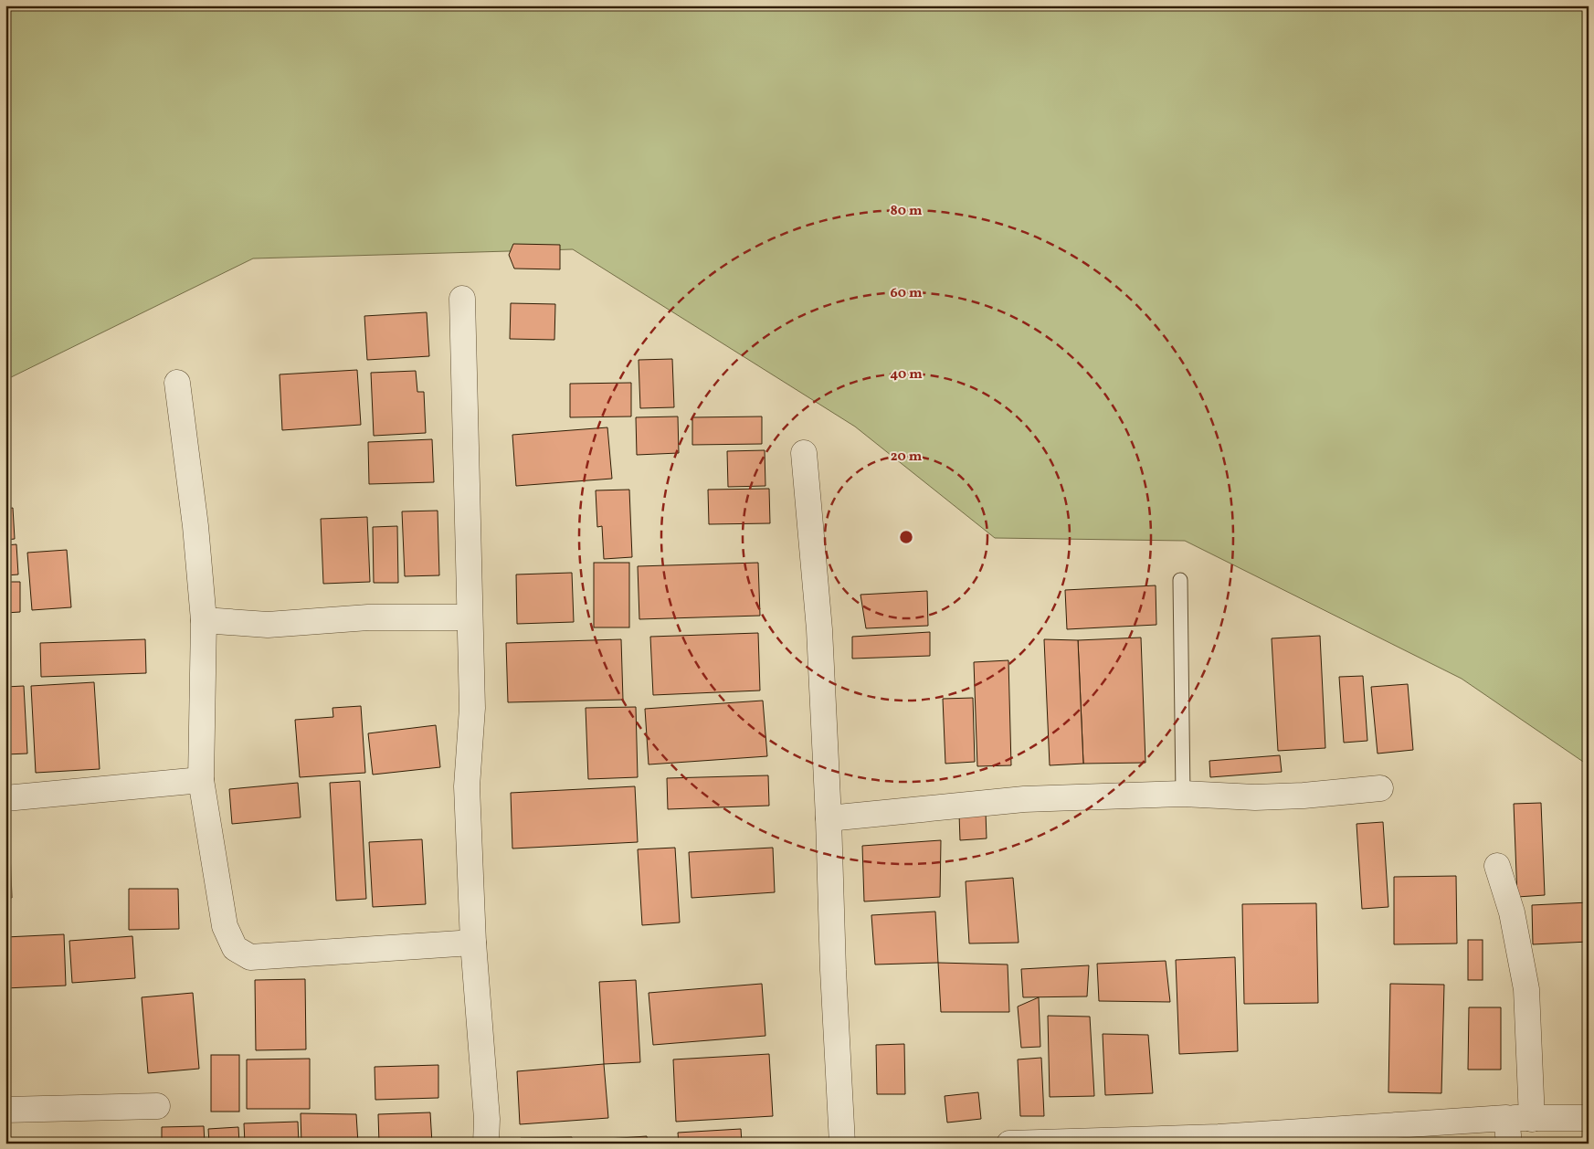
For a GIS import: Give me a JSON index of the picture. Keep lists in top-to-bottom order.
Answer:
{
  "rings": [
    "80 m",
    "60 m",
    "40 m",
    "20 m"
  ]
}
